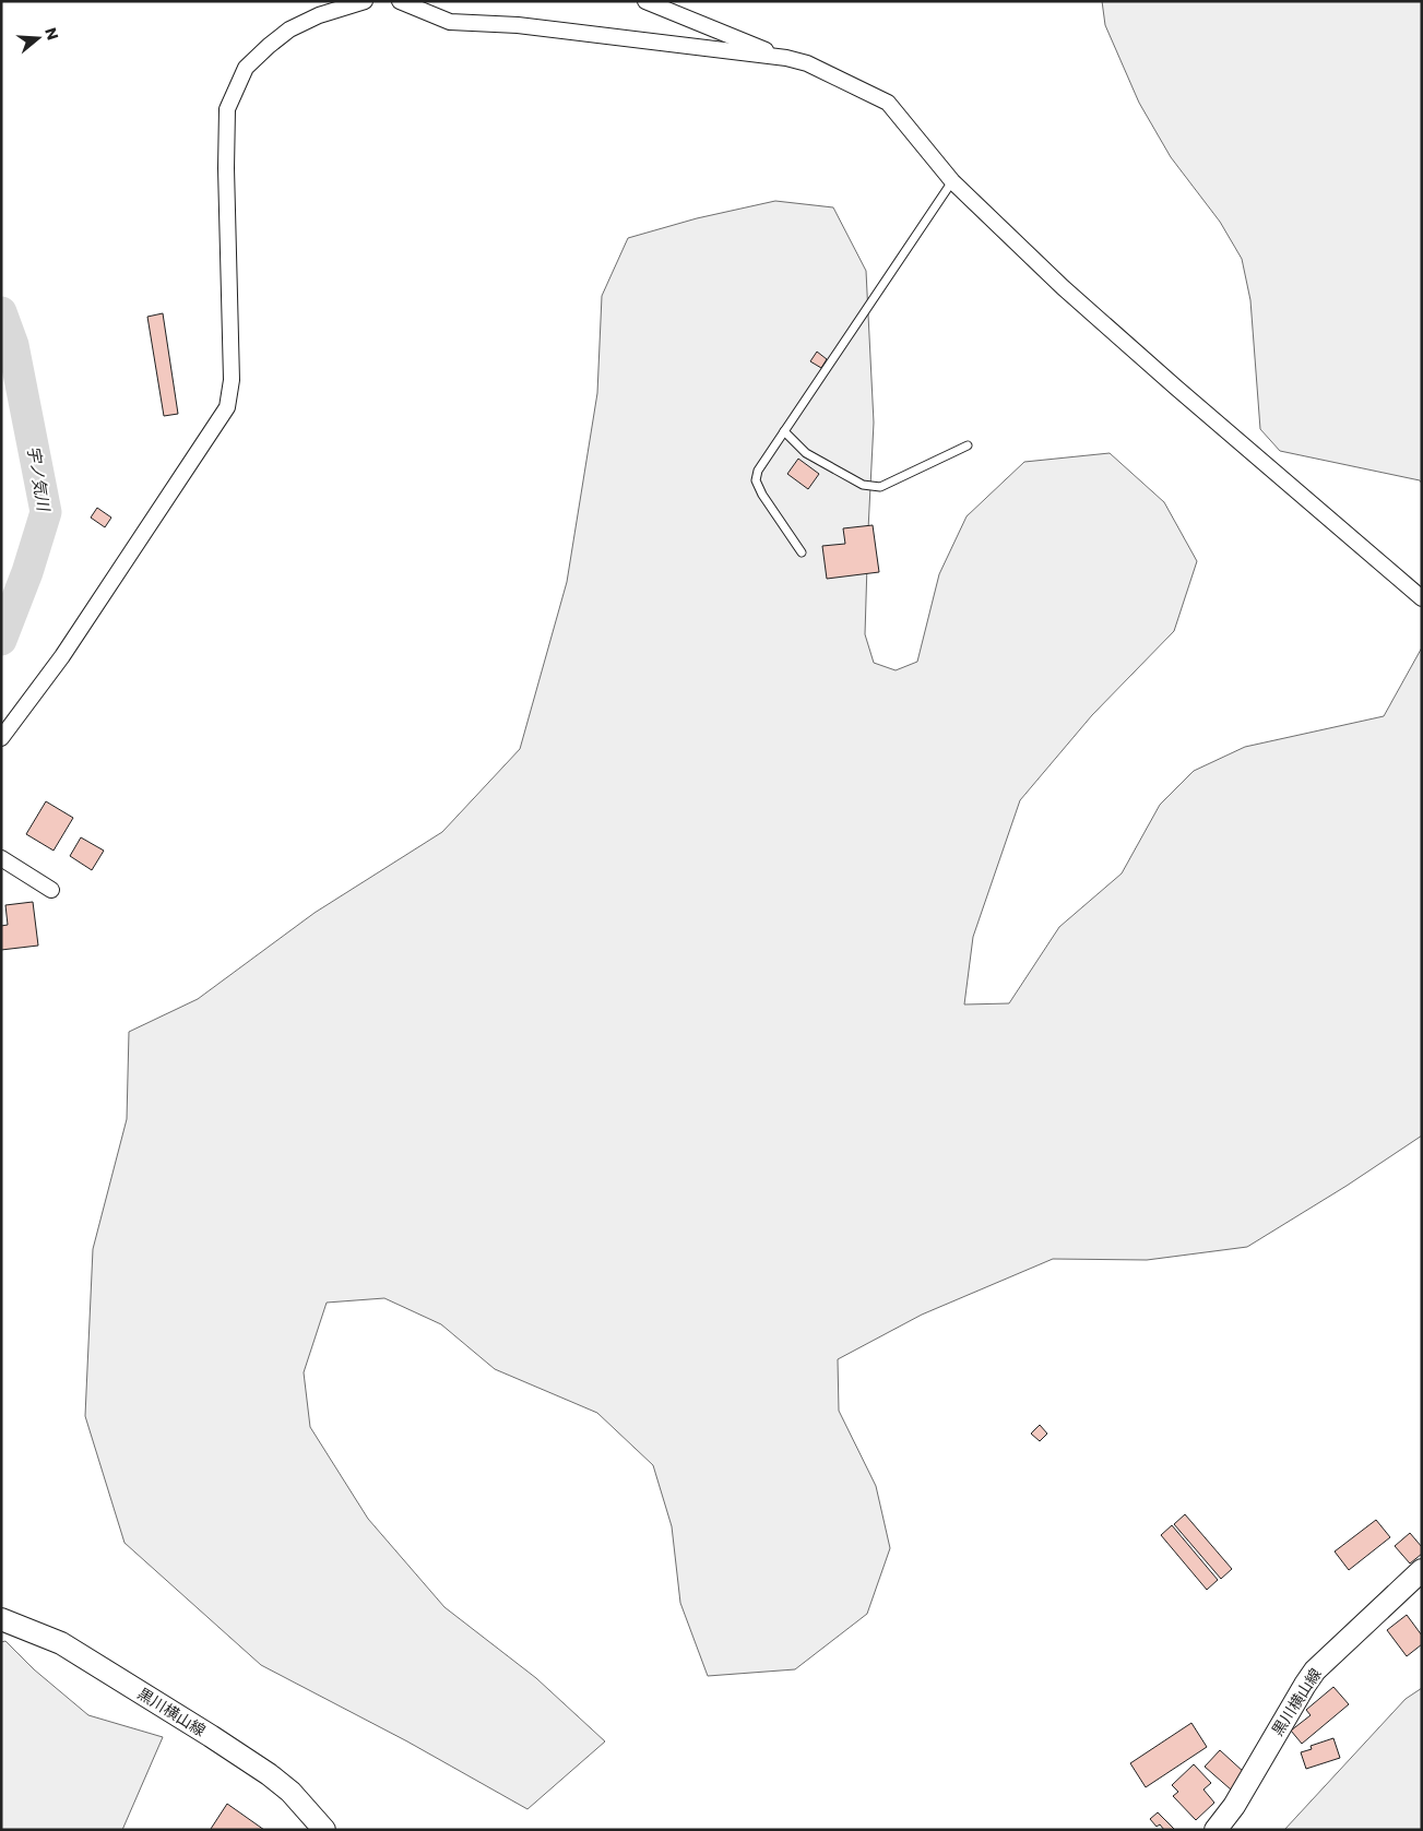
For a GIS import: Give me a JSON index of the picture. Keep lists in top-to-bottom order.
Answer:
{
  "streets": {
    "main road": ["黒川横山線"]
  },
  "water": ["宇ノ気川"],
  "north": "right"
}
